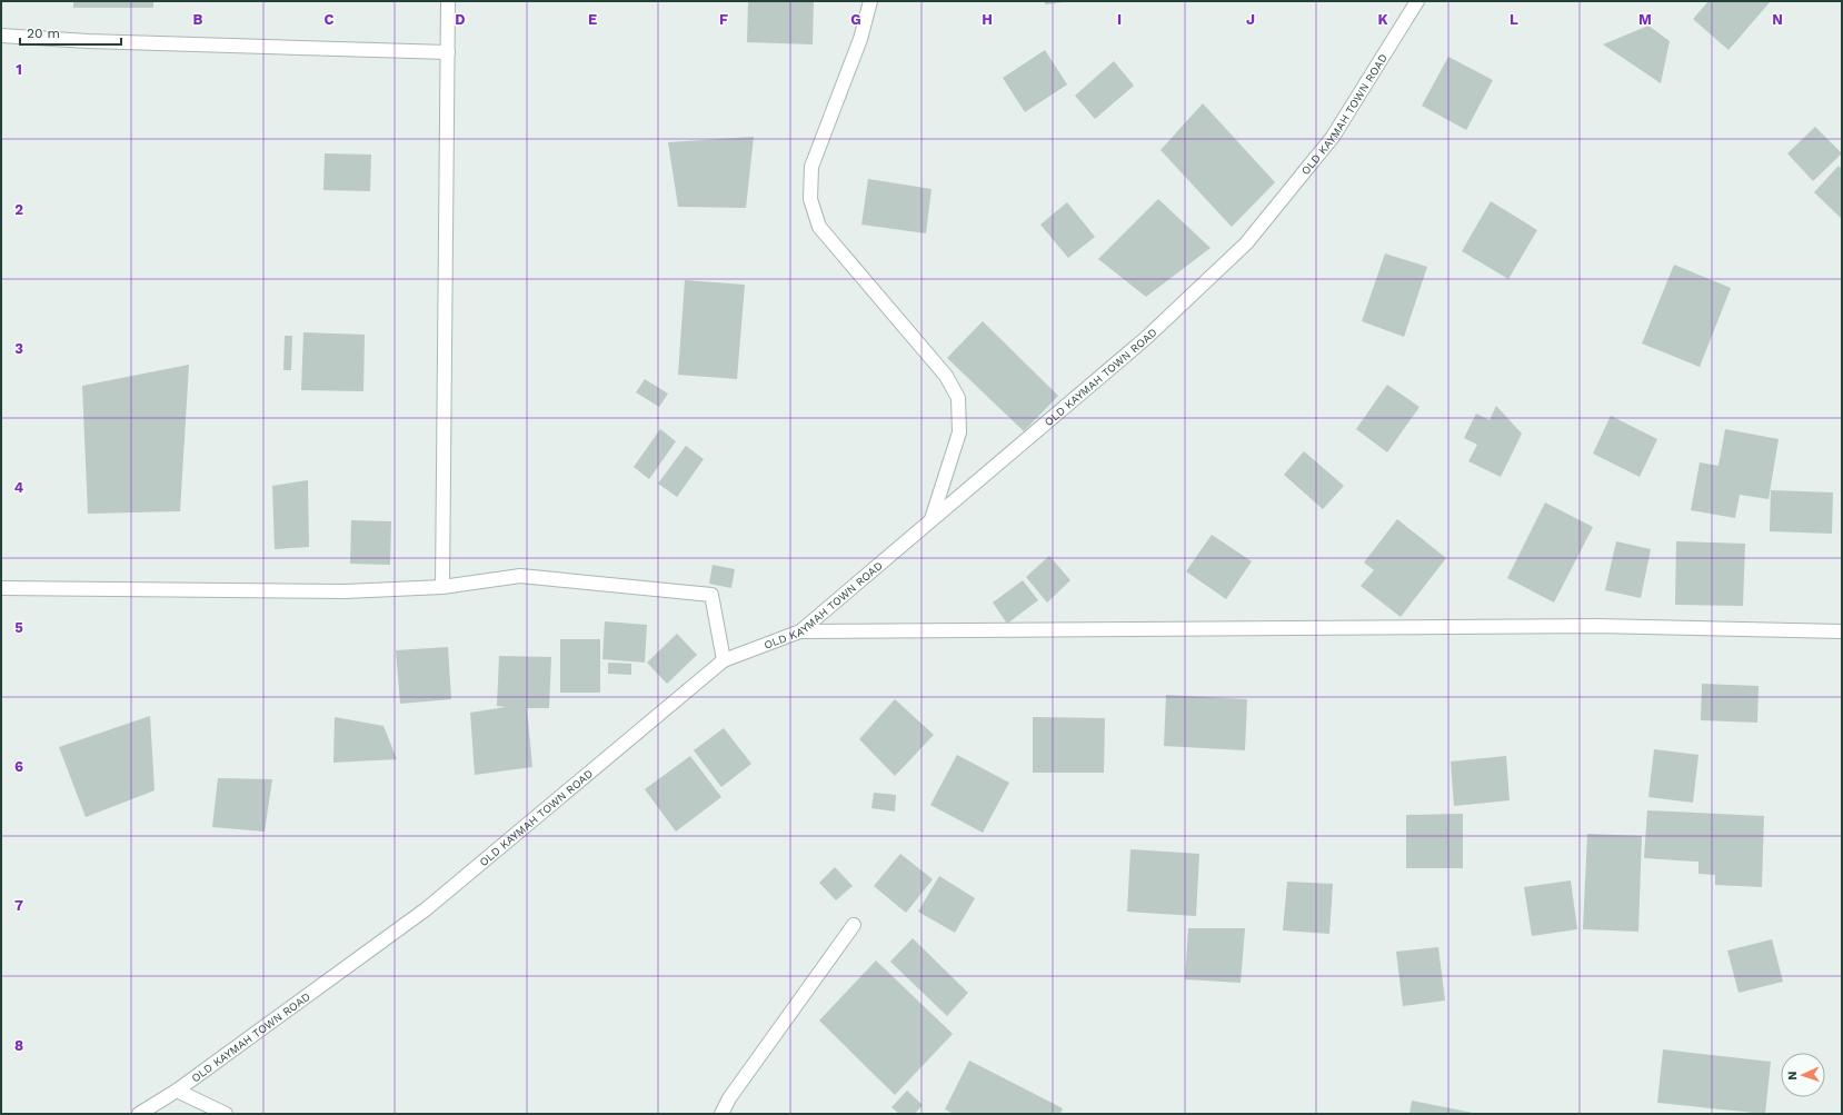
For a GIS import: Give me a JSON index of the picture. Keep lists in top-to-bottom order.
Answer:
{
  "streets": {
    "street": ["OLD KAYMAH TOWN ROAD"]
  },
  "scale_bar": "20 m",
  "north": "left",
  "grid": {
    "columns": [
      "B",
      "C",
      "D",
      "E",
      "F",
      "G",
      "H",
      "I",
      "J",
      "K",
      "L",
      "M",
      "N"
    ],
    "rows": [
      "1",
      "2",
      "3",
      "4",
      "5",
      "6",
      "7",
      "8"
    ]
  }
}
